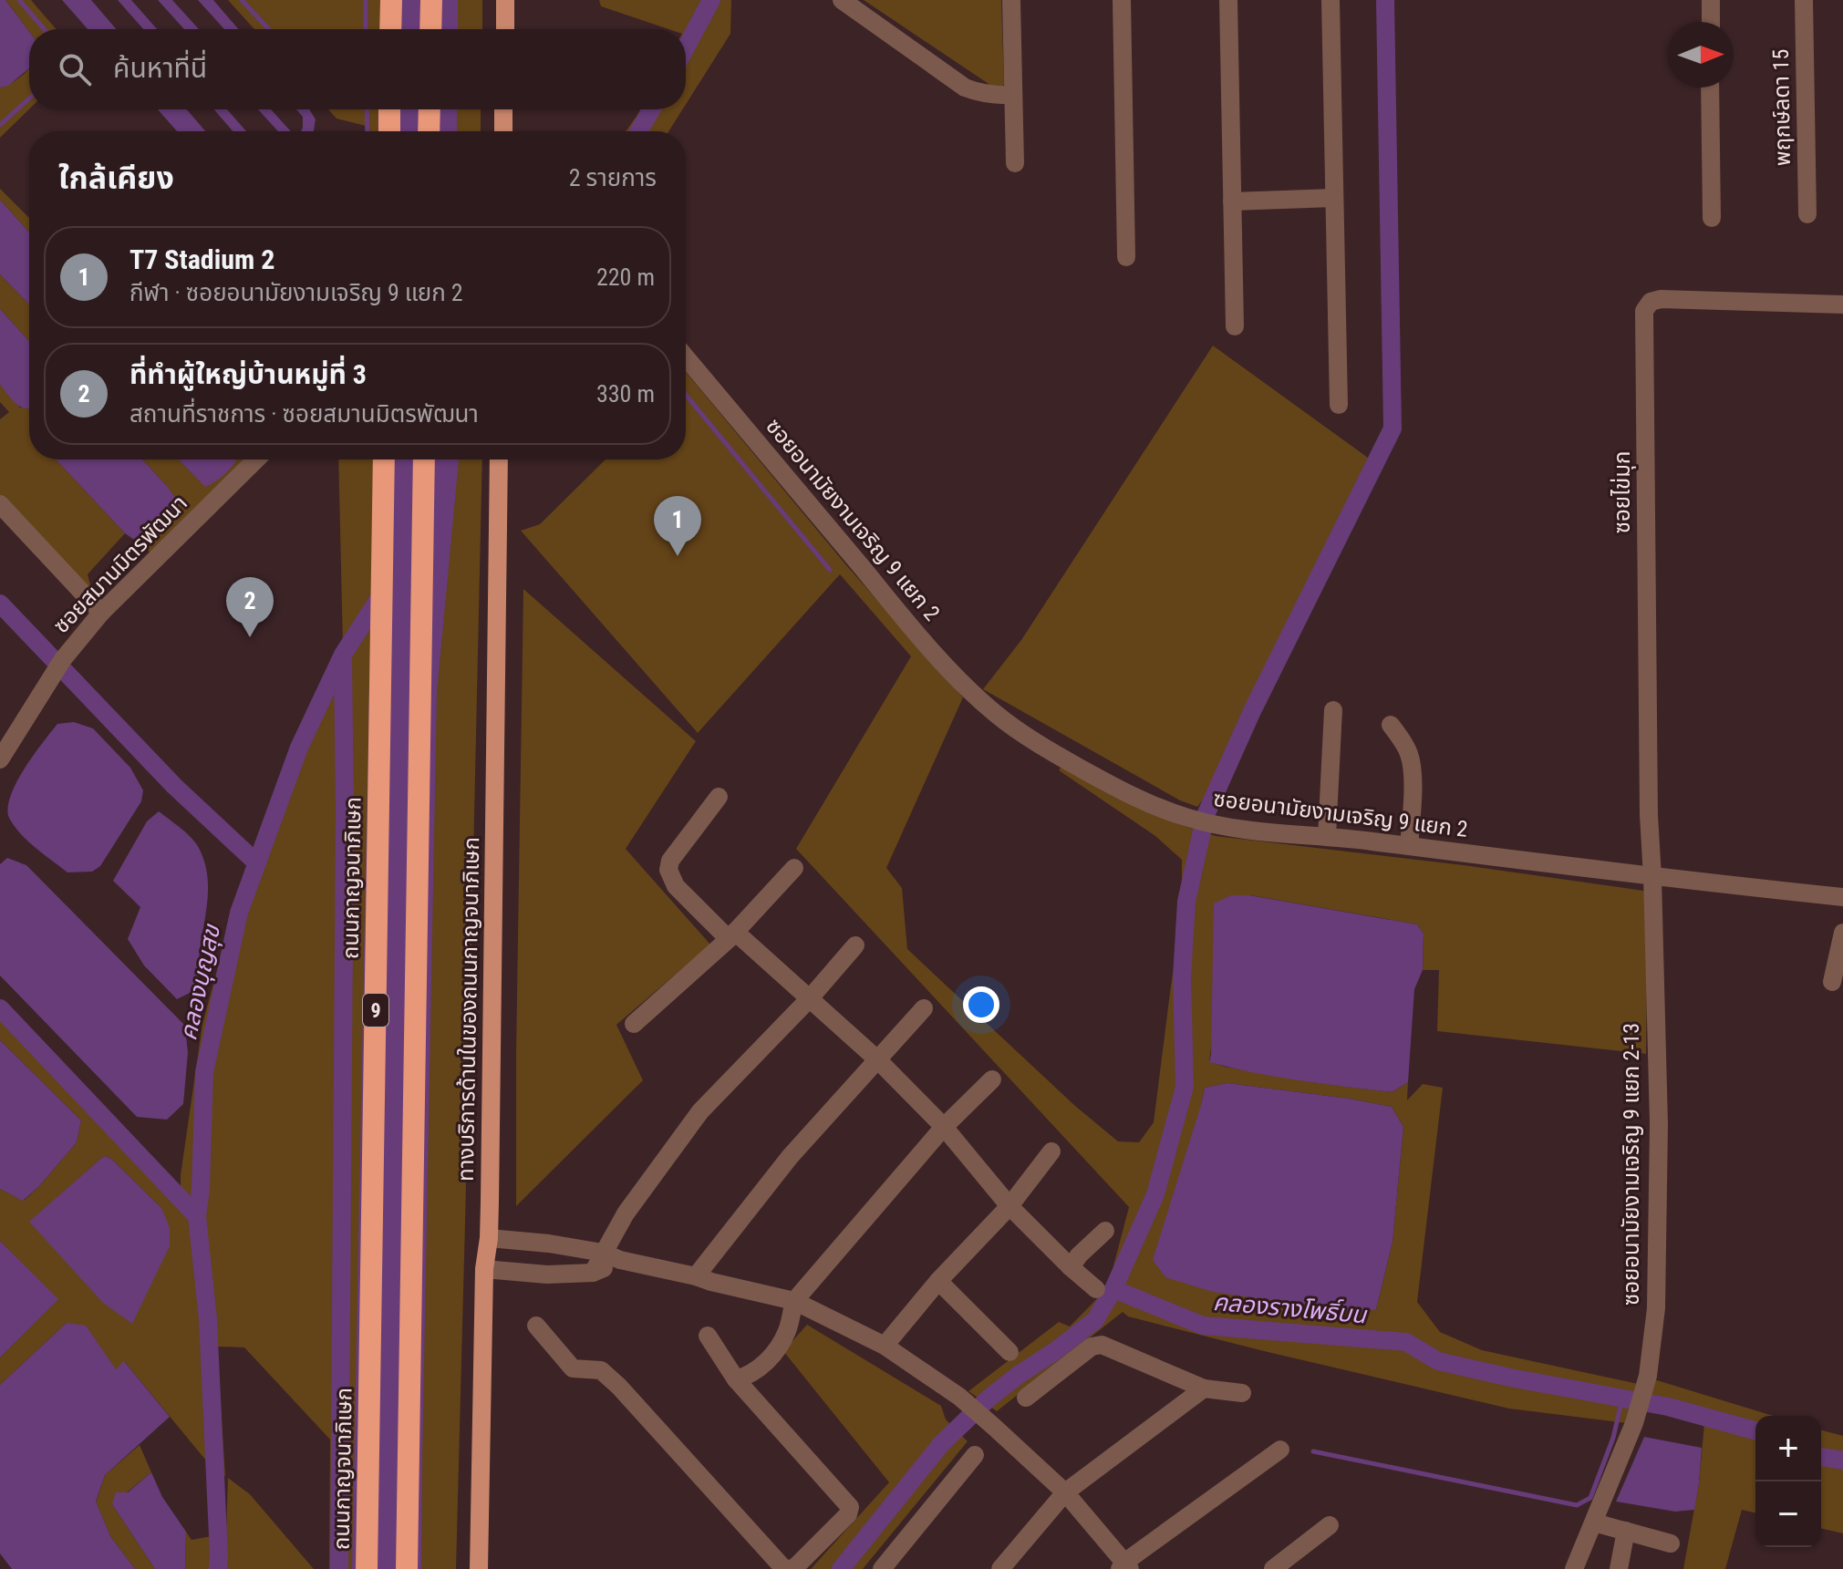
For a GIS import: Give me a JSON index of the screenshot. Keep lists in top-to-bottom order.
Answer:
{
  "streets": {
    "highway": ["ถนนกาญจนาภิเษก", "9"],
    "main road": ["ทางบริการด้านในของถนนกาญจนาภิเษก"],
    "street": [
      "พฤกษ์ลดา 15",
      "ซอยไข่มุก",
      "ซอยอนามัยงามเจริญ 9 แยก 2",
      "ซอยสมานมิตรพัฒนา",
      "ซอยอนามัยงามเจริญ 9 แยก 2-13"
    ]
  },
  "crossings": [
    ["ซอยไข่มุก", "ซอยอนามัยงามเจริญ 9 แยก 2"],
    ["ซอยไข่มุก", "ซอยอนามัยงามเจริญ 9 แยก 2-13"],
    ["ซอยอนามัยงามเจริญ 9 แยก 2", "ซอยอนามัยงามเจริญ 9 แยก 2-13"]
  ],
  "water": ["คลองบุญสุข", "คลองรางโพธิ์บน"],
  "north": "right",
  "page": {
    "search": "ค้นหาที่นี่",
    "heading": ["ใกล้เคียง", "2 รายการ"],
    "list": [
      {
        "mark": "1",
        "name": "T7 Stadium 2",
        "note": "กีฬา · ซอยอนามัยงามเจริญ 9 แยก 2",
        "value": "220 m"
      },
      {
        "mark": "2",
        "name": "ที่ทำผู้ใหญ่บ้านหมู่ที่ 3",
        "note": "สถานที่ราชการ · ซอยสมานมิตรพัฒนา",
        "value": "330 m"
      }
    ],
    "pins": ["1", "2"],
    "map_buttons": ["+", "−"]
  }
}
